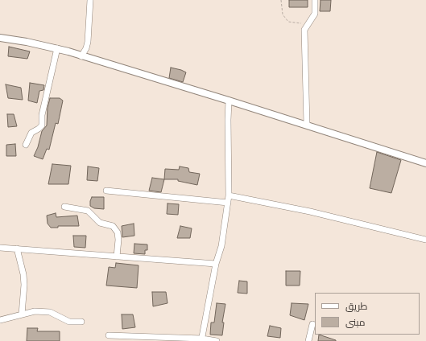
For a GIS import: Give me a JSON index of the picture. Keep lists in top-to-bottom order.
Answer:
{
  "legend": ["طريق", "مبنى"]
}
